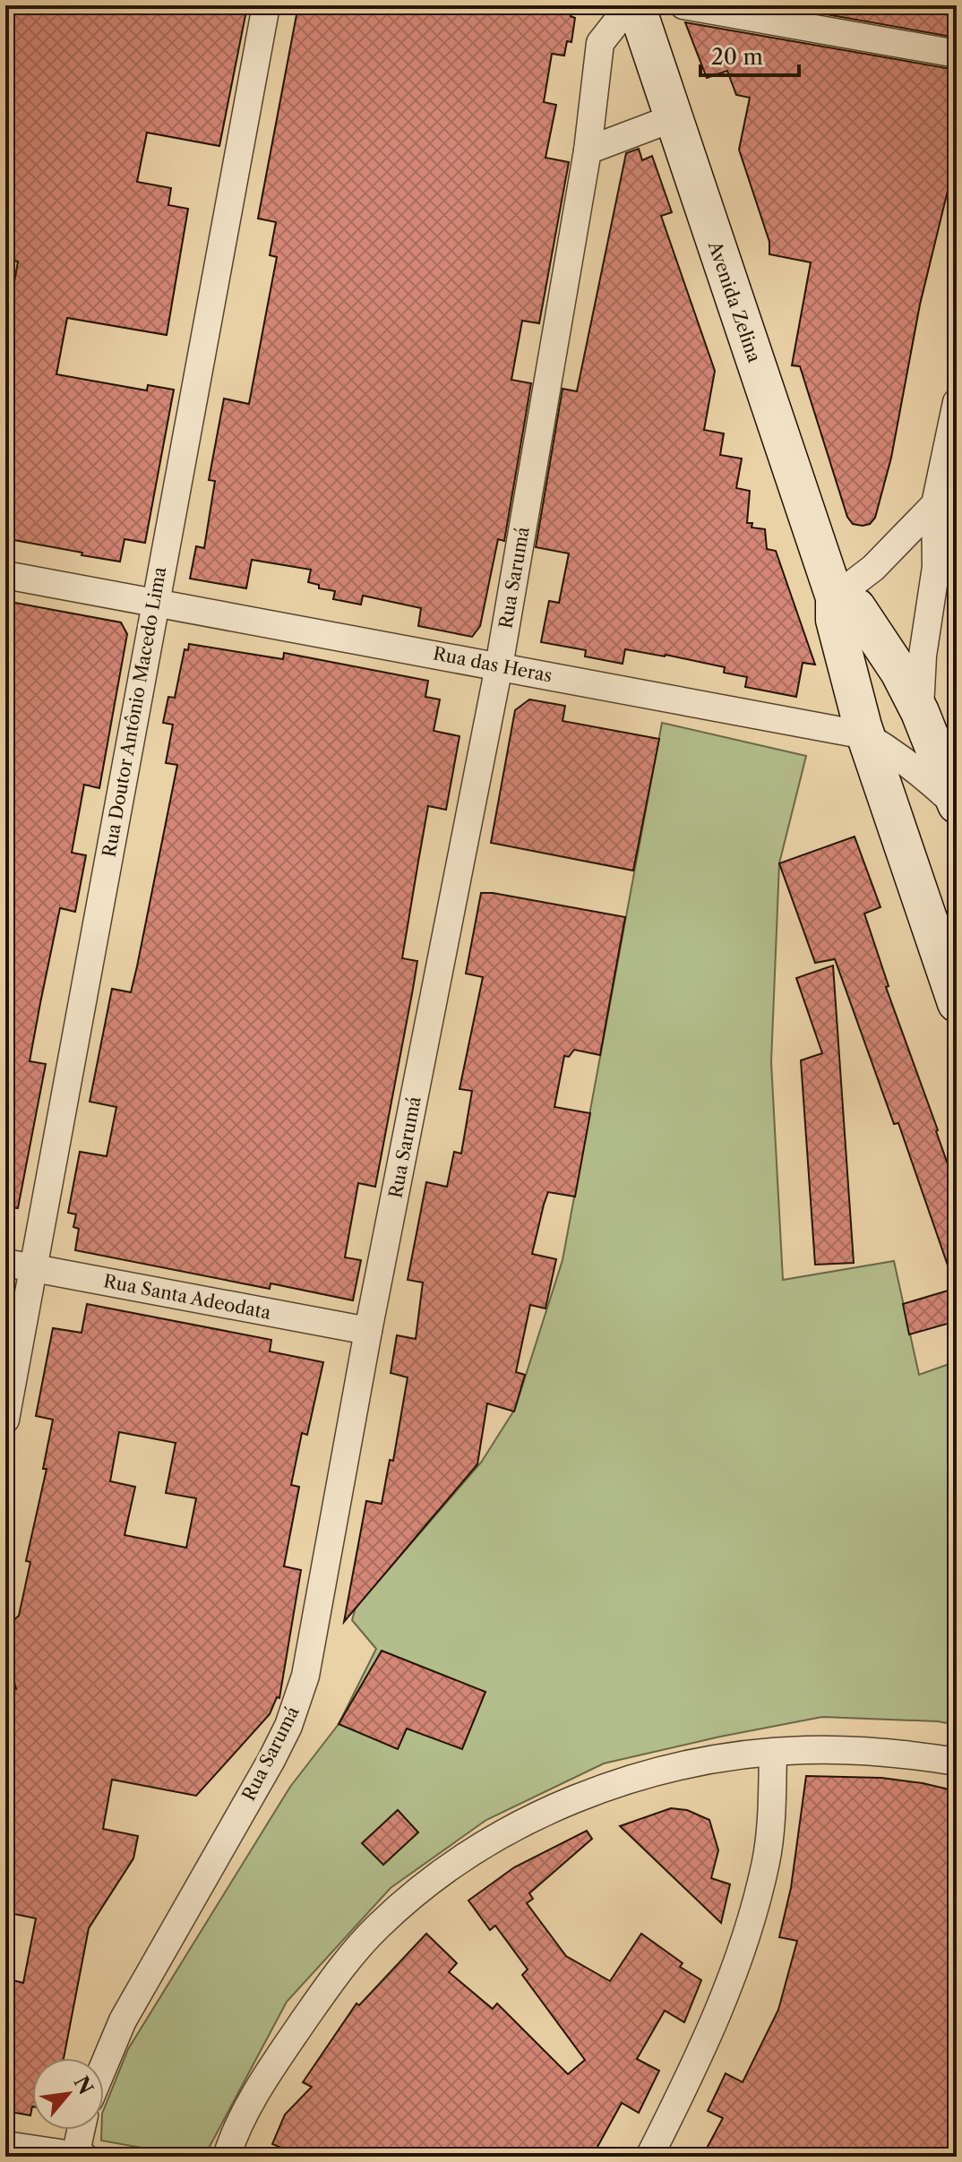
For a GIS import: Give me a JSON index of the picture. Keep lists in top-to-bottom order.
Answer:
{
  "streets": {
    "main road": ["Avenida Zelina"],
    "street": [
      "Rua Sarumá",
      "Rua das Heras",
      "Rua Doutor Antônio Macedo Lima",
      "Rua Santa Adeodata"
    ]
  },
  "crossings": [
    ["Avenida Zelina", "Rua das Heras"],
    ["Rua Sarumá", "Rua das Heras"],
    ["Rua Sarumá", "Rua Santa Adeodata"],
    ["Rua das Heras", "Rua Doutor Antônio Macedo Lima"],
    ["Rua Doutor Antônio Macedo Lima", "Rua Santa Adeodata"]
  ],
  "scale_bar": "20 m",
  "north": "top right"
}
